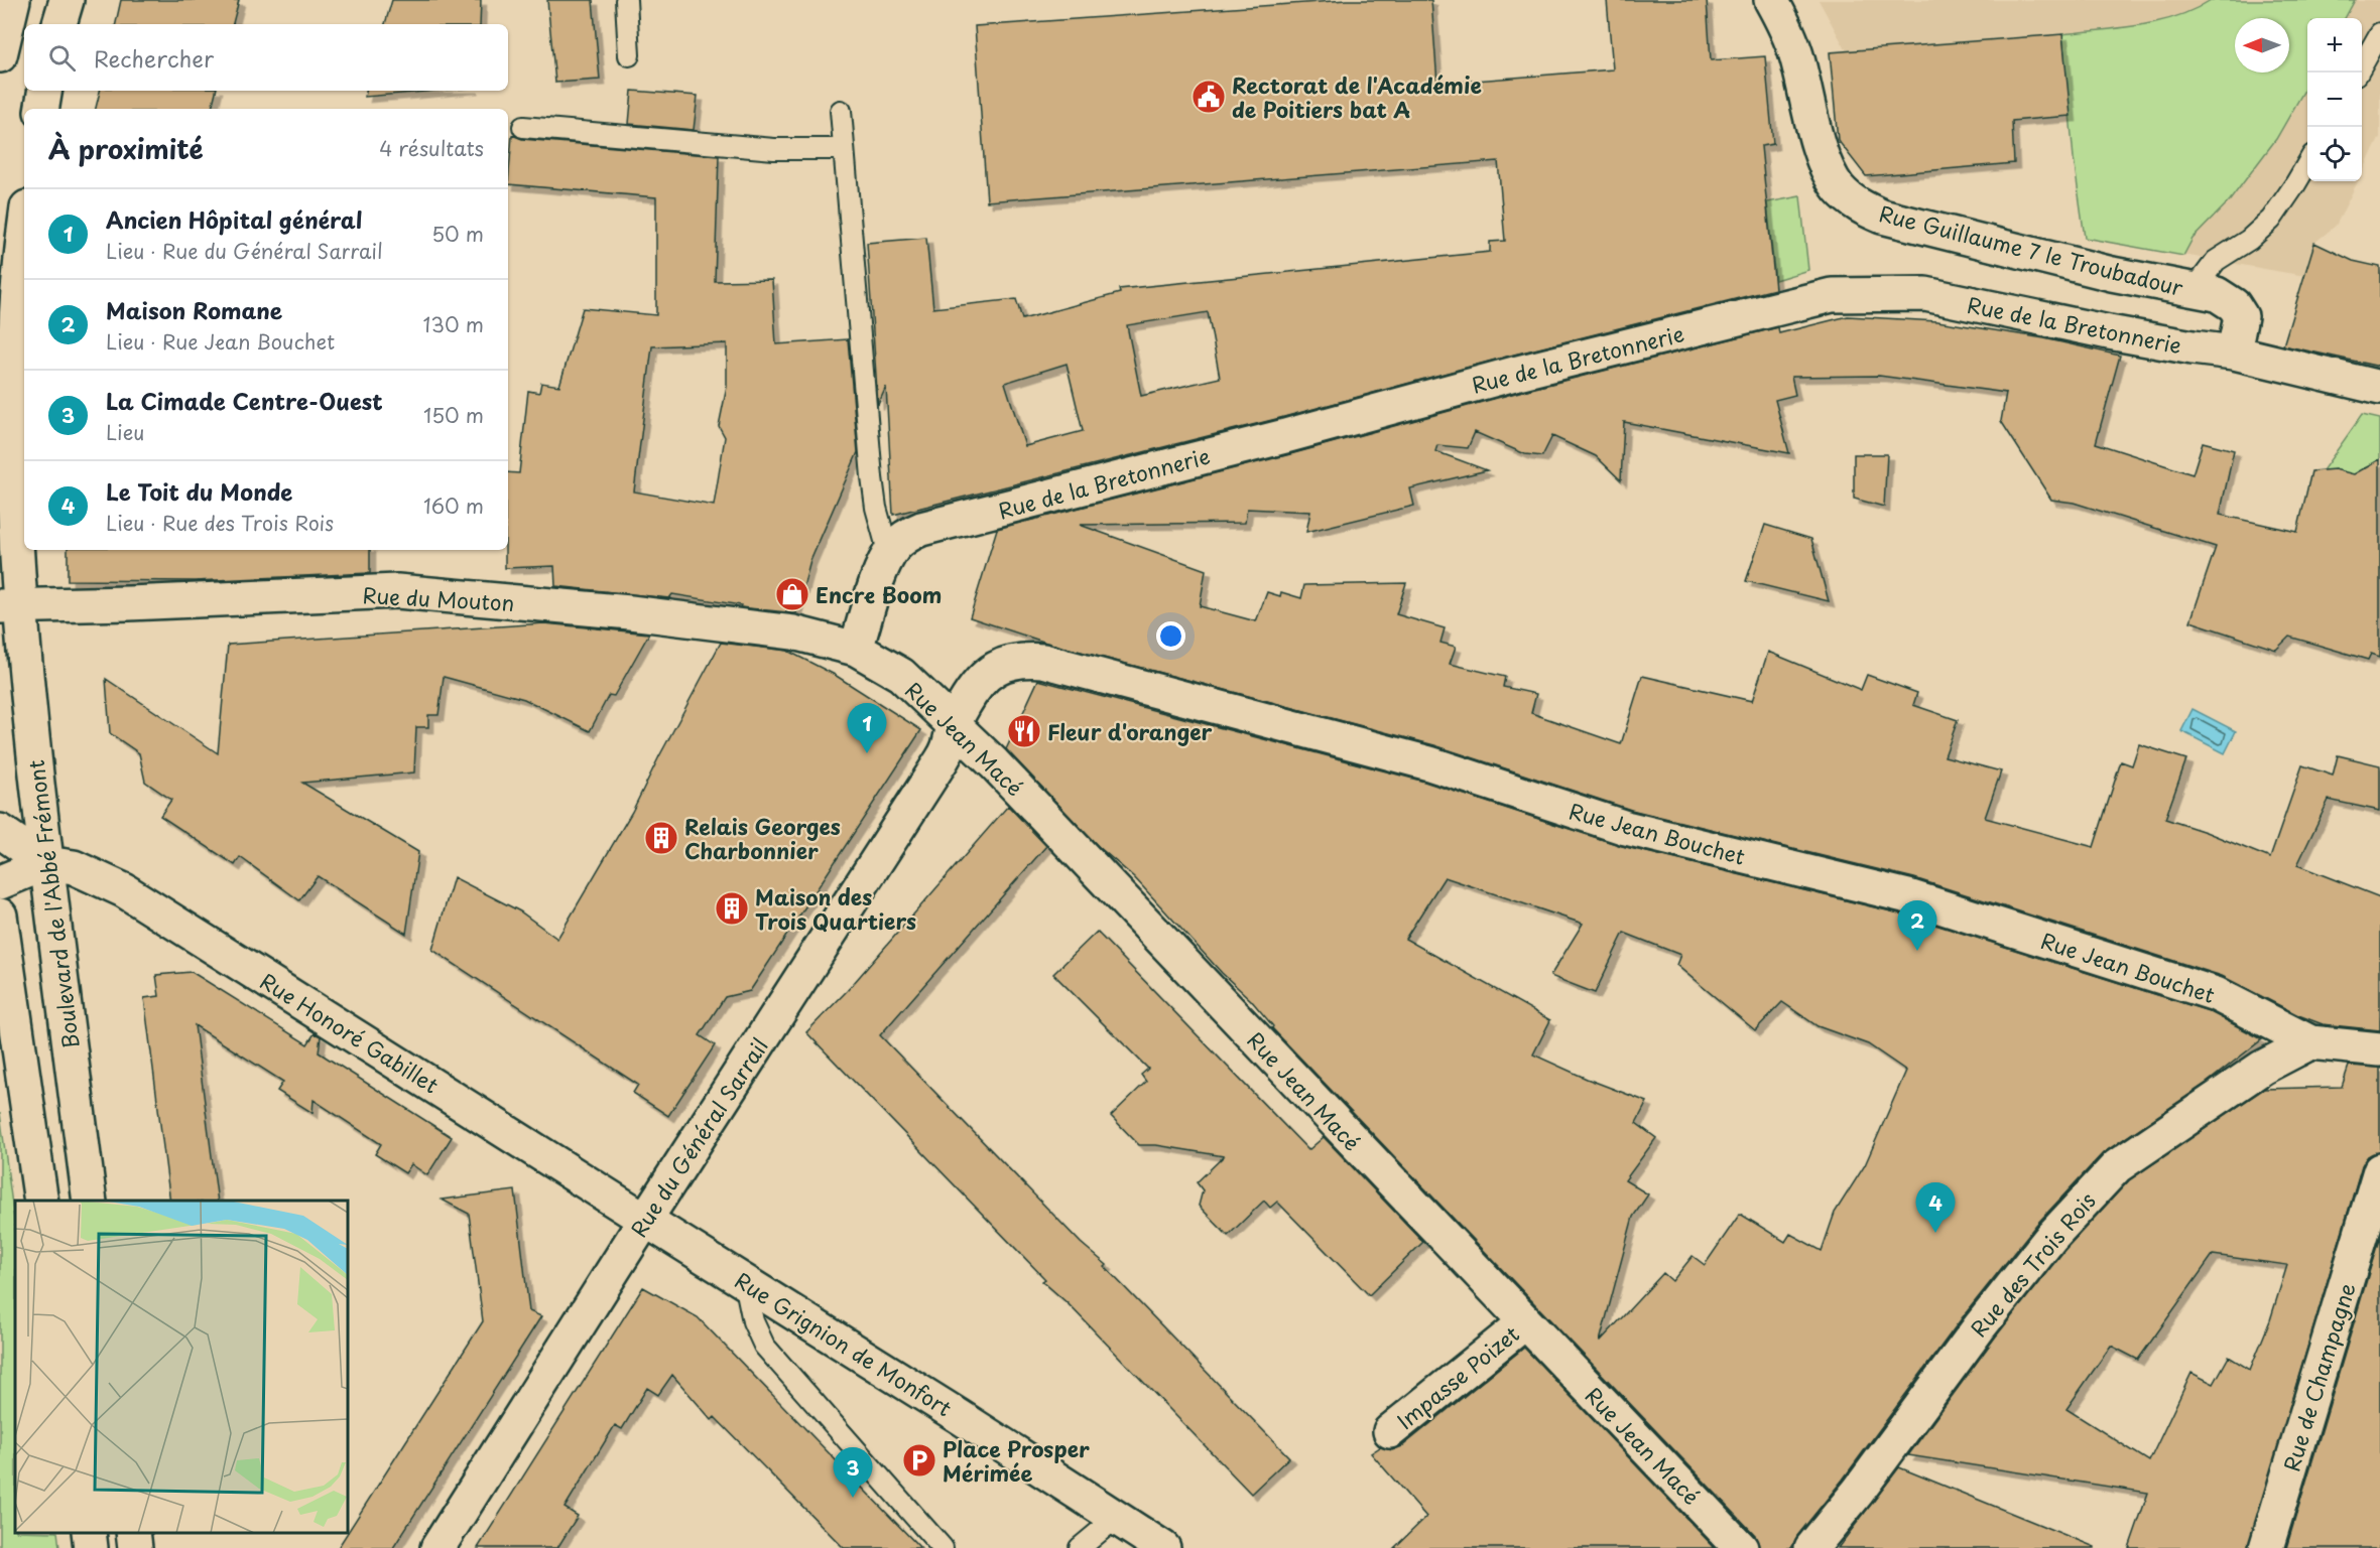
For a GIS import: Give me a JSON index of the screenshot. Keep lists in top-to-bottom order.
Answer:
{
  "streets": {
    "street": [
      "Rue Guillaume 7 le Troubadour",
      "Rue de la Bretonnerie",
      "Rue du Mouton",
      "Rue Jean Macé",
      "Rue Jean Bouchet",
      "Boulevard de l'Abbé Frémont",
      "Rue Honoré Gabillet",
      "Rue du Général Sarrail",
      "Rue des Trois Rois",
      "Rue Grignion de Monfort",
      "Impasse Poizet",
      "Rue de Champagne"
    ]
  },
  "crossings": [
    ["Rue Guillaume 7 le Troubadour", "Rue de la Bretonnerie"],
    ["Rue de la Bretonnerie", "Rue du Mouton"],
    ["Rue de la Bretonnerie", "Rue Jean Macé"],
    ["Rue du Mouton", "Rue Jean Macé"],
    ["Rue du Mouton", "Boulevard de l'Abbé Frémont"],
    ["Rue Jean Macé", "Rue Jean Bouchet"],
    ["Rue Jean Macé", "Rue du Général Sarrail"],
    ["Rue Jean Macé", "Impasse Poizet"],
    ["Rue Jean Bouchet", "Rue du Général Sarrail"],
    ["Rue Jean Bouchet", "Rue des Trois Rois"],
    ["Boulevard de l'Abbé Frémont", "Rue Honoré Gabillet"],
    ["Rue Honoré Gabillet", "Rue du Général Sarrail"],
    ["Rue Honoré Gabillet", "Rue Grignion de Monfort"],
    ["Rue du Général Sarrail", "Rue Grignion de Monfort"]
  ],
  "places": {
    "public building": ["Rectorat de l'Académie de Poitiers bat A"],
    "shop": ["Encre Boom"],
    "restaurant": ["Fleur d'oranger"],
    "building": ["Relais Georges Charbonnier", "Maison des Trois Quartiers"],
    "parking": ["Place Prosper Mérimée"]
  },
  "north": "left",
  "page": {
    "map_buttons": ["+", "−"],
    "search": "Rechercher",
    "heading": ["À proximité", "4 résultats"],
    "list": [
      {
        "mark": "1",
        "name": "Ancien Hôpital général",
        "note": "Lieu · Rue du Général Sarrail",
        "value": "50 m"
      },
      {
        "mark": "2",
        "name": "Maison Romane",
        "note": "Lieu · Rue Jean Bouchet",
        "value": "130 m"
      },
      {
        "mark": "3",
        "name": "La Cimade Centre-Ouest",
        "note": "Lieu",
        "value": "150 m"
      },
      {
        "mark": "4",
        "name": "Le Toit du Monde",
        "note": "Lieu · Rue des Trois Rois",
        "value": "160 m"
      }
    ],
    "pins": [
      "1",
      "2",
      "4",
      "3"
    ]
  }
}
